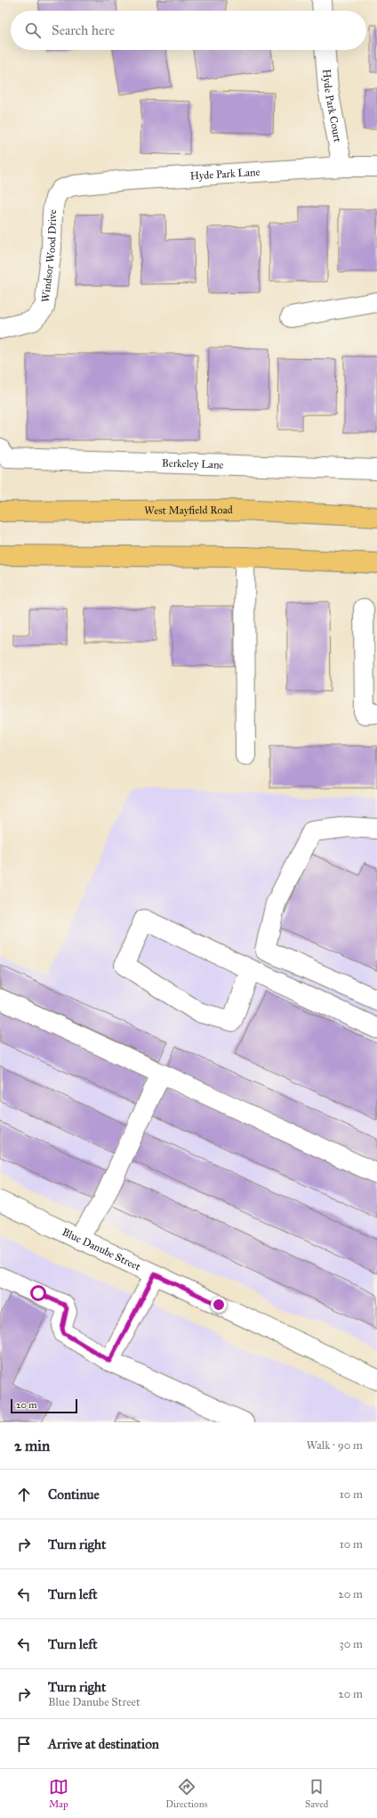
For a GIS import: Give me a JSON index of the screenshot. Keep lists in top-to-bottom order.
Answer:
{
  "streets": {
    "main road": ["West Mayfield Road"],
    "street": [
      "Hyde Park Court",
      "Hyde Park Lane",
      "Windsor Wood Drive",
      "Berkeley Lane",
      "Blue Danube Street"
    ]
  },
  "crossings": [
    ["Hyde Park Court", "Hyde Park Lane"],
    ["Hyde Park Lane", "Windsor Wood Drive"]
  ],
  "scale_bar": "20 m",
  "page": {
    "search": "Search here",
    "scale": "20 m",
    "heading": ["2 min", "Walk · 90 m"],
    "list": [
      ["Continue", "10 m"],
      ["Turn right", "10 m"],
      ["Turn left", "20 m"],
      ["Turn left", "30 m"],
      ["Turn right", "Blue Danube Street", "20 m"],
      "Arrive at destination"
    ],
    "nav": ["Map", "Directions", "Saved"]
  }
}
